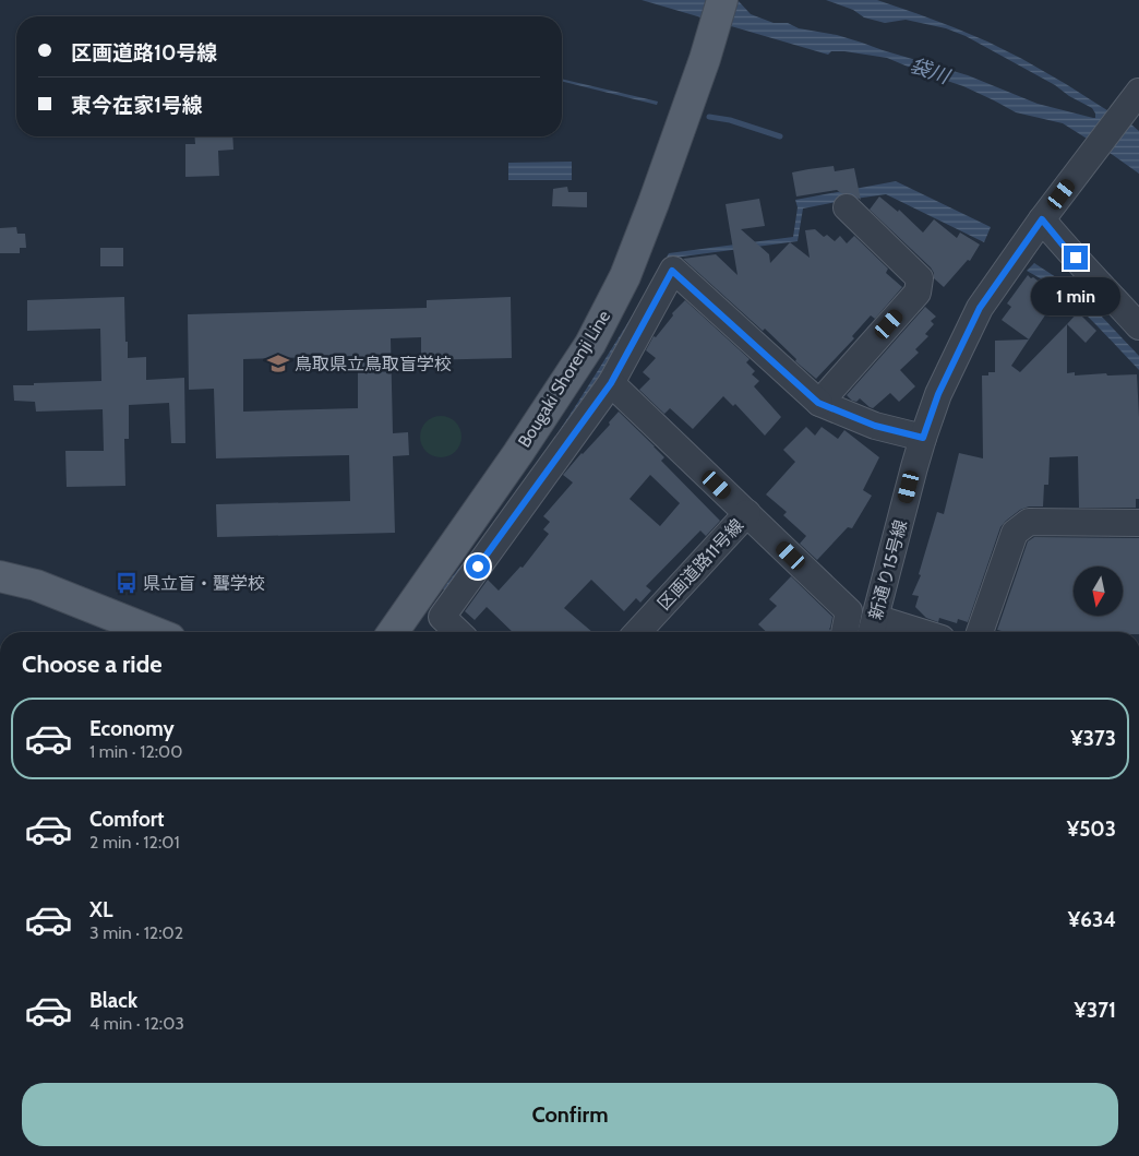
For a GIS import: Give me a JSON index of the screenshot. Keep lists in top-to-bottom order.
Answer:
{
  "streets": {
    "main road": ["Bougaki Shorenji Line"],
    "street": ["区画道路11号線", "新通り15号線"]
  },
  "water": ["袋川"],
  "places": {
    "school or university": ["鳥取県立鳥取盲学校"],
    "bus stop": ["県立盲・聾学校"]
  },
  "north": "bottom",
  "page": {
    "banner": ["区画道路10号線", "東今在家1号線"],
    "bubble": "1 min",
    "heading": "Choose a ride",
    "list": [
      {
        "name": "Economy",
        "note": "1 min · 12:00",
        "value": "¥373"
      },
      {
        "name": "Comfort",
        "note": "2 min · 12:01",
        "value": "¥503"
      },
      {
        "name": "XL",
        "note": "3 min · 12:02",
        "value": "¥634"
      },
      {
        "name": "Black",
        "note": "4 min · 12:03",
        "value": "¥371"
      }
    ],
    "buttons": "Confirm"
  }
}
